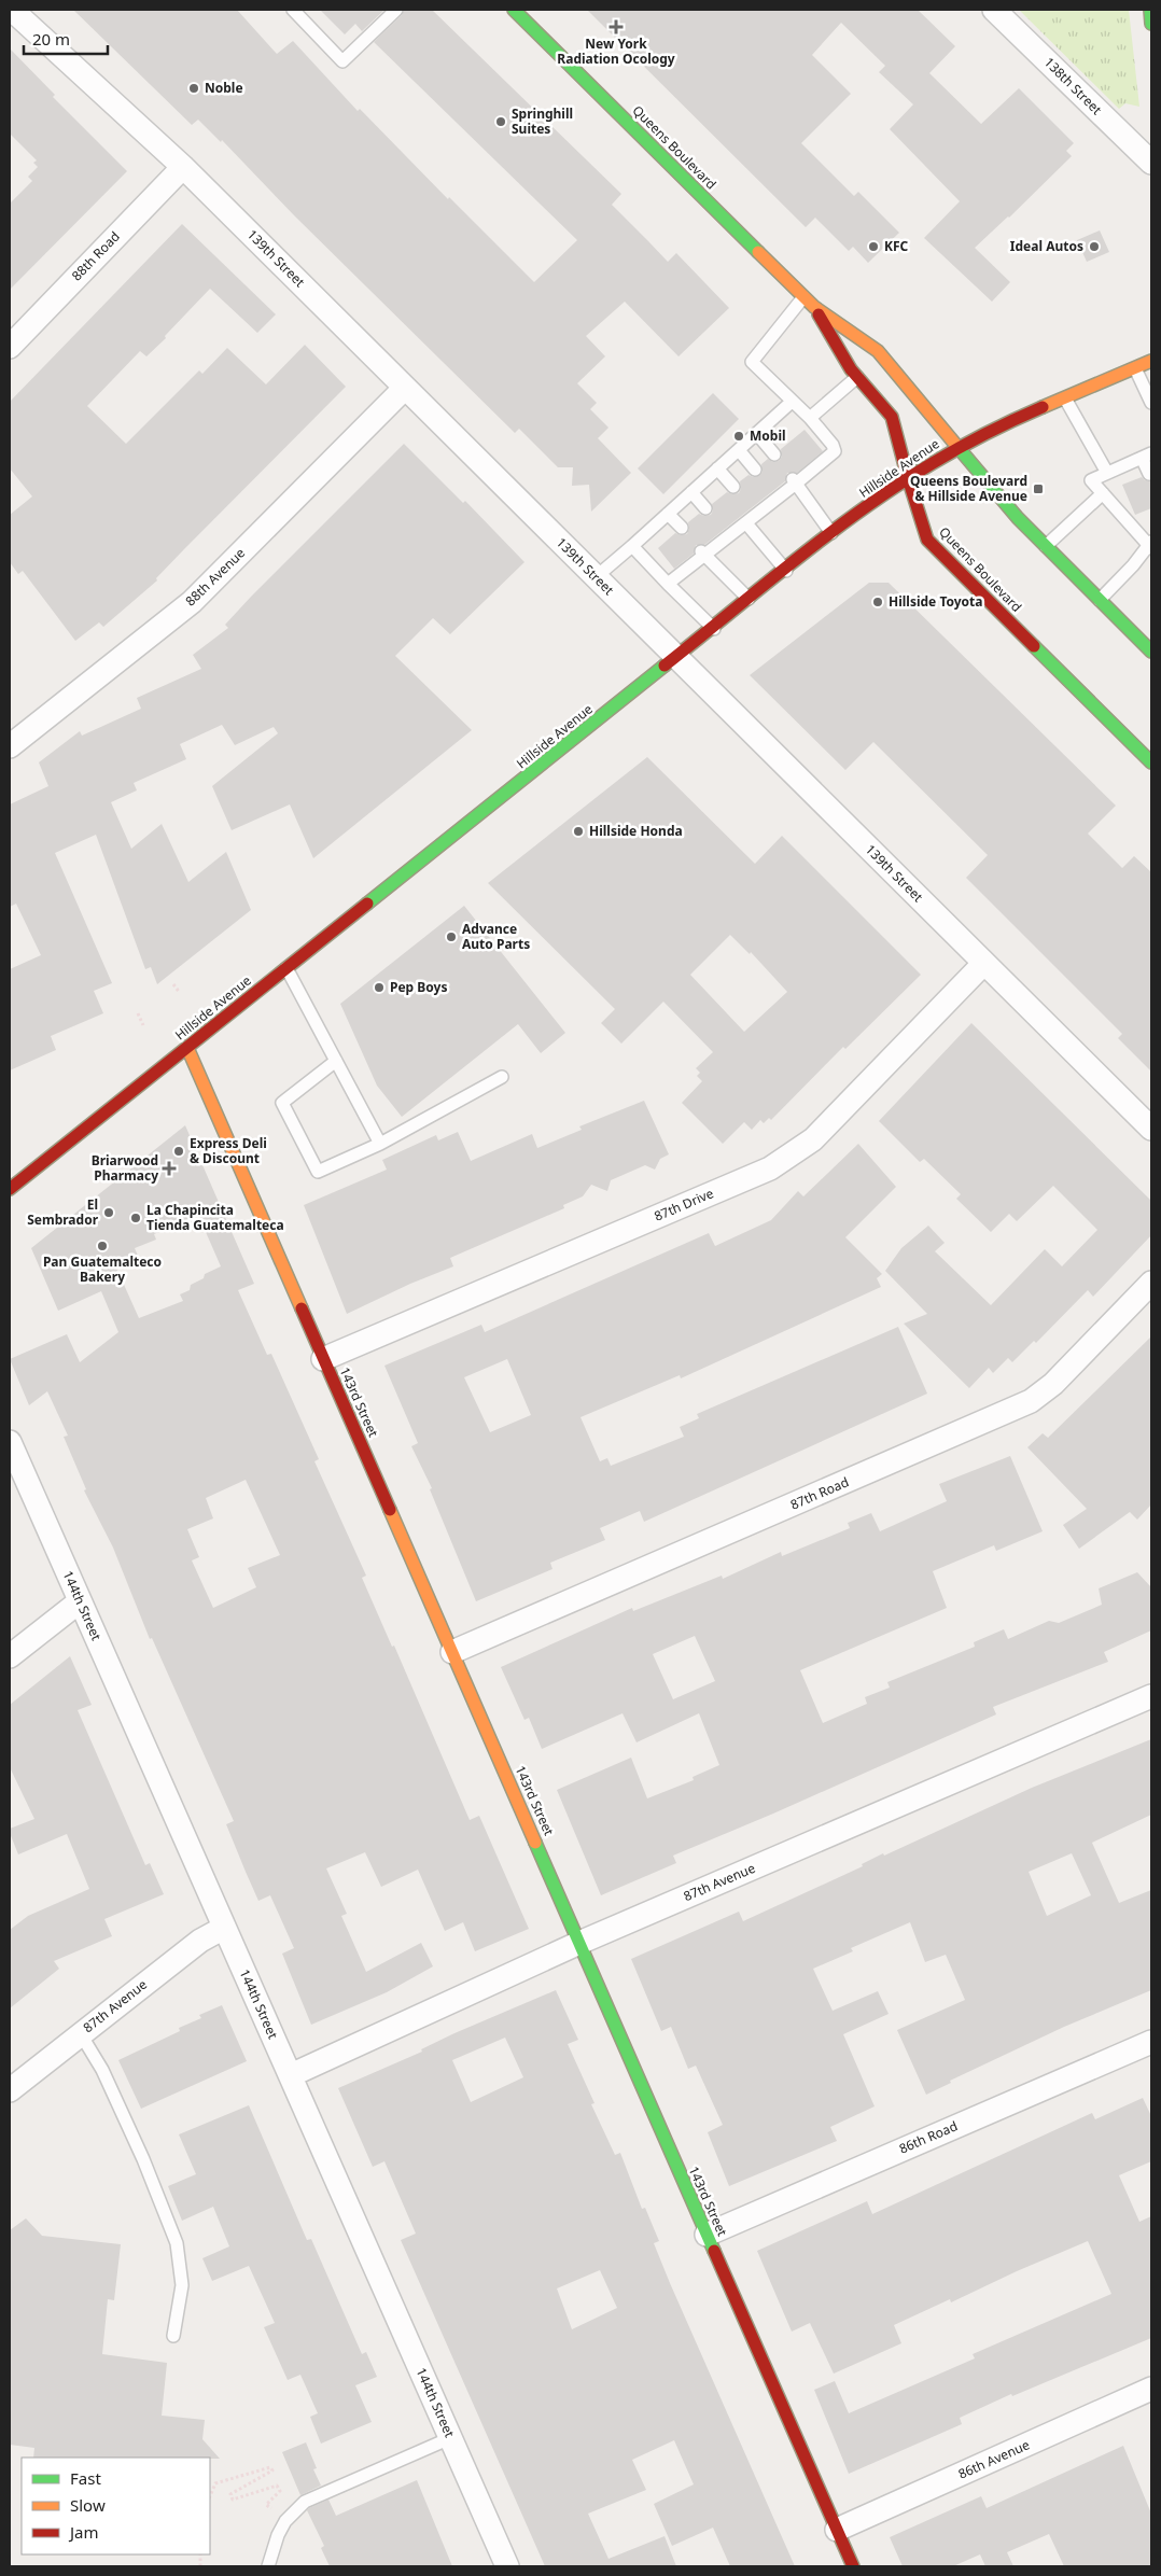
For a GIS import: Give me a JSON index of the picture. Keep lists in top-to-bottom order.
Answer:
{
  "streets": {
    "main road": ["Queens Boulevard", "Hillside Avenue", "143rd Street"],
    "street": [
      "138th Street",
      "88th Road",
      "139th Street",
      "88th Avenue",
      "87th Drive",
      "87th Road",
      "144th Street",
      "87th Avenue",
      "86th Road",
      "86th Avenue"
    ]
  },
  "crossings": [
    ["Queens Boulevard", "Hillside Avenue"],
    ["88th Road", "139th Street"],
    ["139th Street", "Hillside Avenue"],
    ["139th Street", "88th Avenue"],
    ["139th Street", "87th Drive"],
    ["Hillside Avenue", "143rd Street"],
    ["87th Drive", "143rd Street"],
    ["143rd Street", "87th Road"],
    ["143rd Street", "87th Avenue"],
    ["143rd Street", "86th Road"],
    ["143rd Street", "86th Avenue"],
    ["144th Street", "87th Avenue"]
  ],
  "places": {
    "health": ["New York Radiation Ocology", "Briarwood Pharmacy"],
    "other": [
      "Noble",
      "Springhill Suites",
      "KFC",
      "Ideal Autos",
      "Mobil",
      "Hillside Toyota",
      "Hillside Honda",
      "Advance Auto Parts",
      "Pep Boys",
      "Express Deli & Discount",
      "El Sembrador",
      "La Chapincita Tienda Guatemalteca",
      "Pan Guatemalteco Bakery"
    ],
    "transit": ["Queens Boulevard & Hillside Avenue"]
  },
  "legend": ["Fast", "Slow", "Jam"],
  "scale_bar": "20 m"
}
